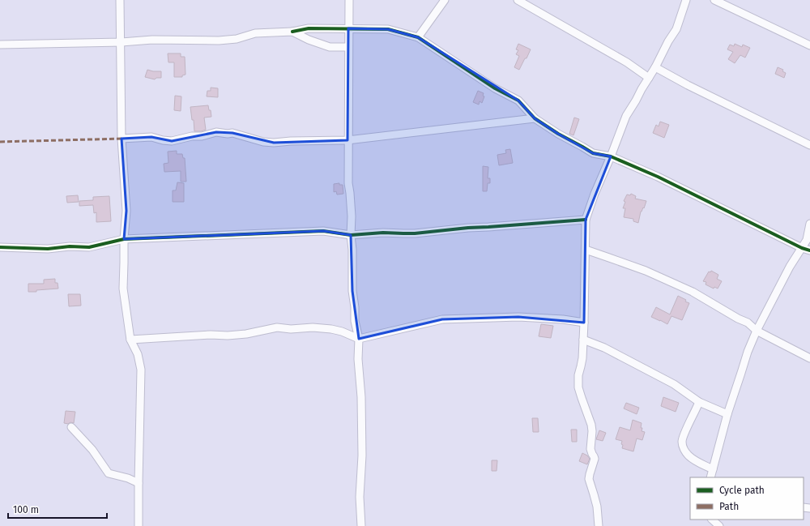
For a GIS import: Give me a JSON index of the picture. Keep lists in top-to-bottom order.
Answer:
{
  "legend": ["Cycle path", "Path"],
  "scale_bar": "100 m"
}
